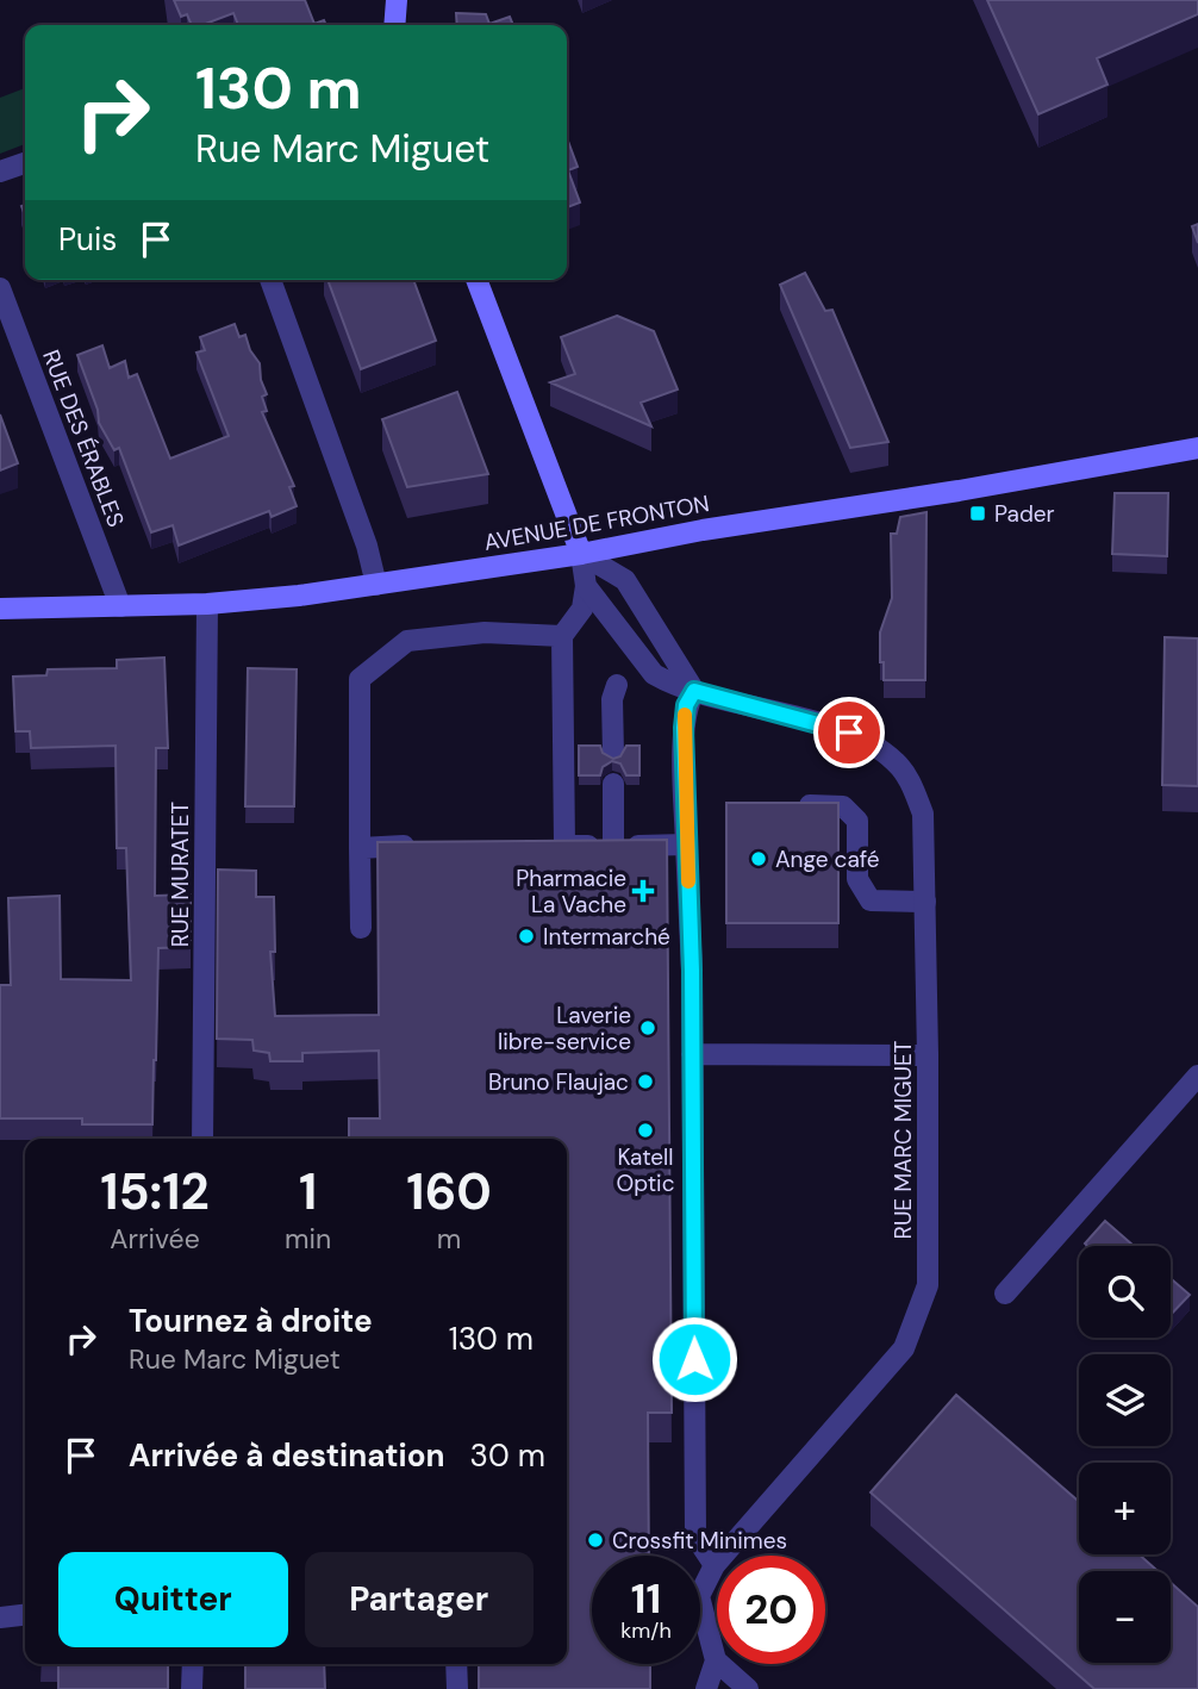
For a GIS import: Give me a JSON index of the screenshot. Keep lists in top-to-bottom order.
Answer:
{
  "streets": {
    "street": [
      "RUE DES ÉRABLES",
      "AVENUE DE FRONTON",
      "RUE MURATET",
      "RUE MARC MIGUET"
    ]
  },
  "crossings": [
    ["RUE DES ÉRABLES", "AVENUE DE FRONTON"],
    ["AVENUE DE FRONTON", "RUE MURATET"],
    ["AVENUE DE FRONTON", "RUE MARC MIGUET"]
  ],
  "places": {
    "transit": ["Pader"],
    "other": [
      "Ange café",
      "Intermarché",
      "Laverie libre-service",
      "Bruno Flaujac",
      "Katell Optic",
      "Crossfit Minimes"
    ],
    "health": ["Pharmacie La Vache"]
  },
  "page": {
    "turn": ["130 m", "Rue Marc Miguet"],
    "then": "Puis",
    "eta": [
      "15:12",
      "Arrivée",
      "1",
      "min",
      "160",
      "m"
    ],
    "map_buttons": ["+", "−"],
    "list": [
      {
        "name": "Tournez à droite",
        "note": "Rue Marc Miguet",
        "value": "130 m"
      },
      {
        "name": "Arrivée à destination",
        "value": "30 m"
      }
    ],
    "buttons": ["Quitter", "Partager"],
    "speed": "11 km/h",
    "limit": "20"
  }
}
